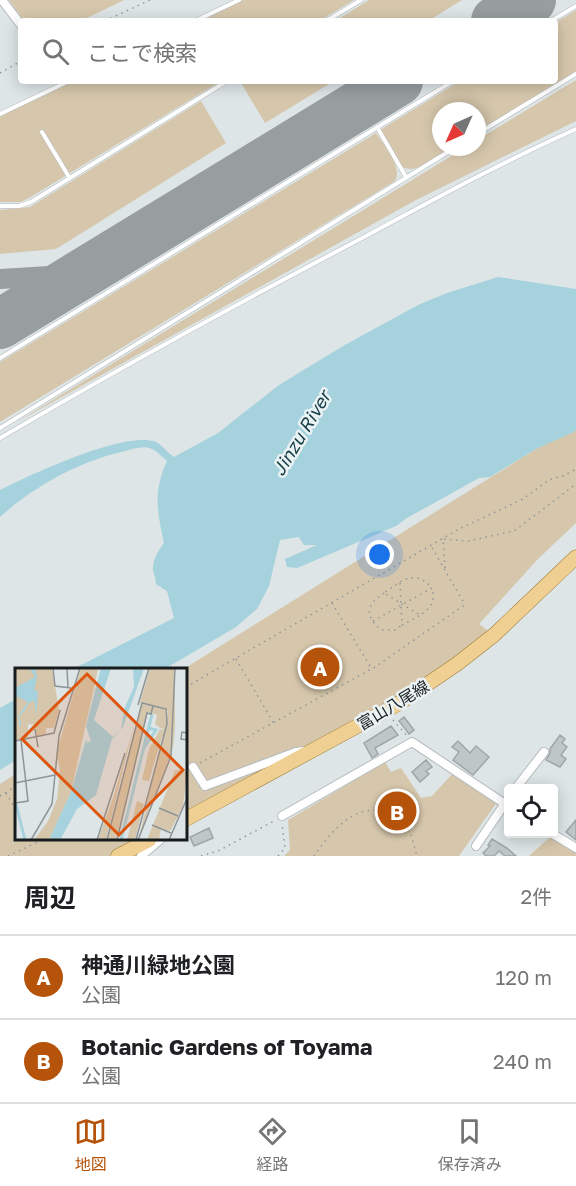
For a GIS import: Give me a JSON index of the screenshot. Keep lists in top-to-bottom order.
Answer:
{
  "streets": {
    "main road": ["富山八尾線"]
  },
  "water": ["Jinzu River"],
  "north": "bottom left",
  "page": {
    "search": "ここで検索",
    "pins": ["A", "B"],
    "heading": ["周辺", "2件"],
    "list": [
      {
        "mark": "A",
        "name": "神通川緑地公園",
        "note": "公園",
        "value": "120 m"
      },
      {
        "mark": "B",
        "name": "Botanic Gardens of Toyama",
        "note": "公園",
        "value": "240 m"
      }
    ],
    "nav": ["地図", "経路", "保存済み"]
  }
}
